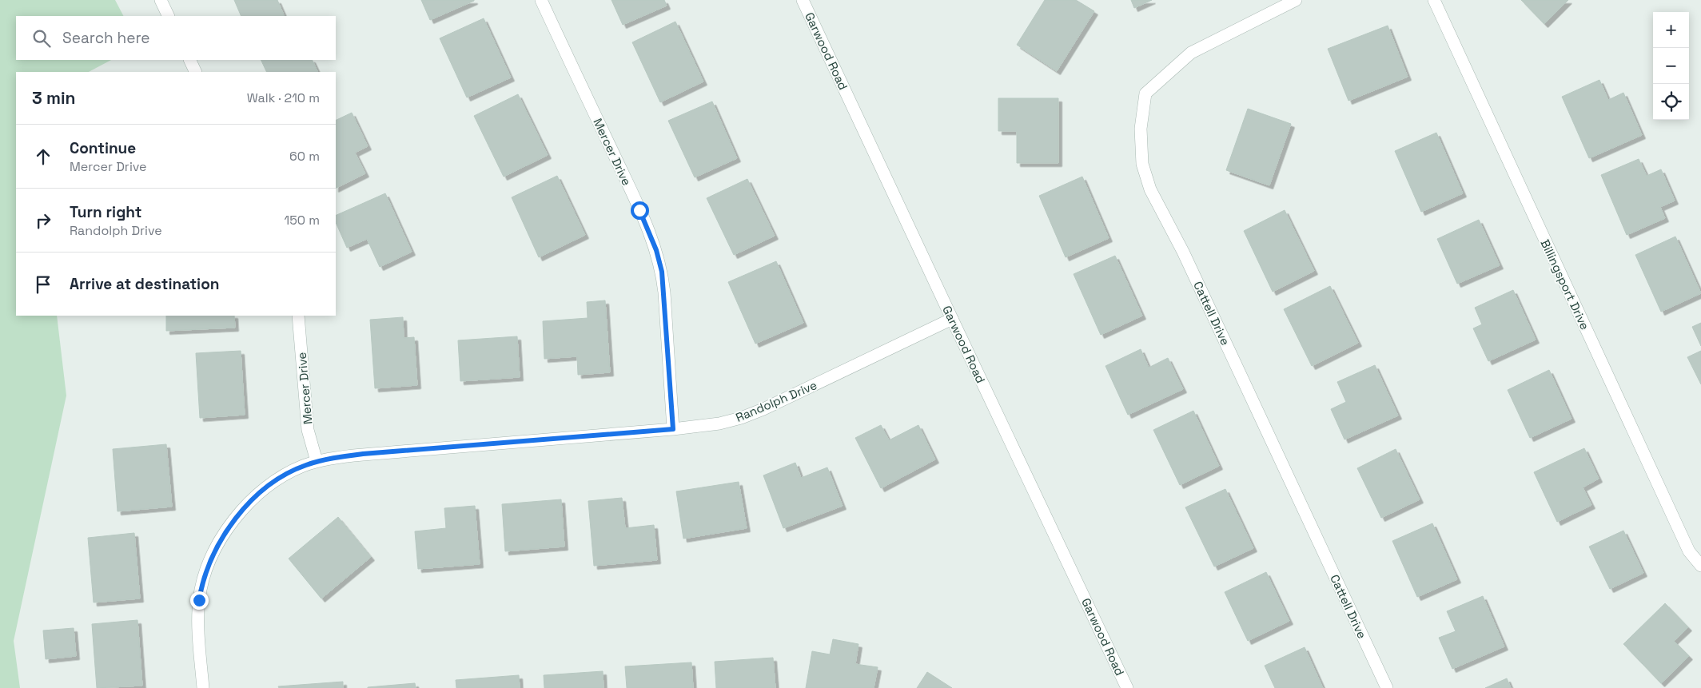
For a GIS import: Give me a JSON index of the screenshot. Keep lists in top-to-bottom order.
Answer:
{
  "streets": {
    "street": [
      "Garwood Road",
      "Mercer Drive",
      "Billingsport Drive",
      "Cattell Drive",
      "Randolph Drive"
    ]
  },
  "crossings": [
    ["Garwood Road", "Randolph Drive"],
    ["Mercer Drive", "Randolph Drive"]
  ],
  "page": {
    "map_buttons": ["+", "−"],
    "search": "Search here",
    "heading": ["3 min", "Walk · 210 m"],
    "list": [
      ["Continue", "Mercer Drive", "60 m"],
      ["Turn right", "Randolph Drive", "150 m"],
      "Arrive at destination"
    ]
  }
}
